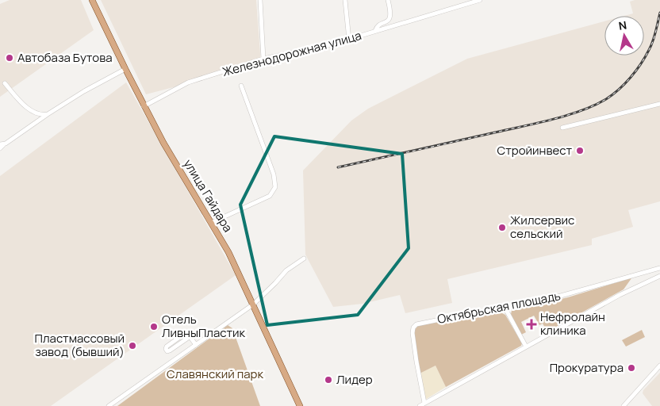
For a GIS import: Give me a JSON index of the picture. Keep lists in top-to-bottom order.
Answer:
{
  "streets": {
    "main road": ["улица Гайдара"],
    "street": ["Железнодорожная улица", "Октябрьская площадь"]
  },
  "crossings": [
    ["Железнодорожная улица", "улица Гайдара"]
  ],
  "parks": ["Славянский парк"],
  "places": {
    "other": [
      "Автобаза Бутова",
      "Стройинвест",
      "Жилсервис сельский",
      "Отель ЛивныПластик",
      "Пластмассовый завод (бывший)",
      "Прокуратура",
      "Лидер"
    ],
    "health": ["Нефролайн клиника"]
  },
  "north": "top"
}
